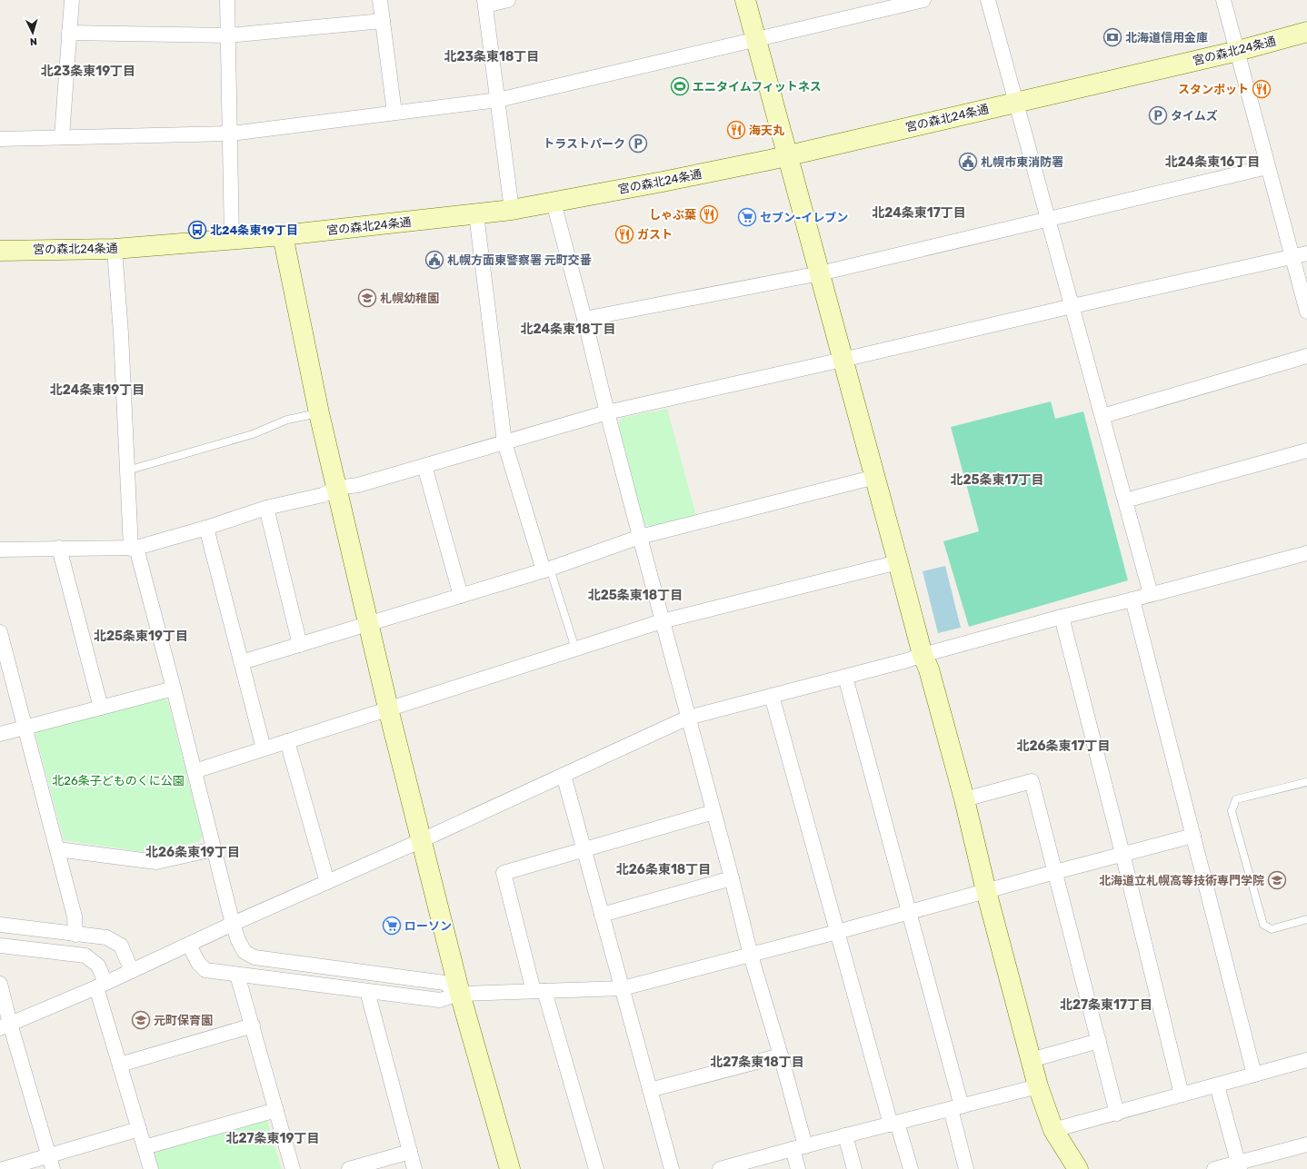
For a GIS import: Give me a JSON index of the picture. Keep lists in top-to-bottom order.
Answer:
{
  "streets": {
    "street": ["宮の森北24条通"]
  },
  "districts": [
    "北23条東18丁目",
    "北23条東19丁目",
    "北24条東16丁目",
    "北24条東17丁目",
    "北24条東18丁目",
    "北24条東19丁目",
    "北25条東17丁目",
    "北25条東18丁目",
    "北25条東19丁目",
    "北26条東17丁目",
    "北26条東19丁目",
    "北26条東18丁目",
    "北27条東17丁目",
    "北27条東18丁目",
    "北27条東19丁目"
  ],
  "parks": ["北26条子どものくに公園"],
  "places": {
    "bank": ["北海道信用金庫"],
    "sports": ["エニタイムフィットネス"],
    "restaurant": [
      "スタンポット",
      "海天丸",
      "しゃぶ葉",
      "ガスト"
    ],
    "parking": ["タイムズ", "トラストパーク"],
    "public building": ["札幌市東消防署", "札幌方面東警察署 元町交番"],
    "supermarket": ["セブン-イレブン", "ローソン"],
    "bus stop": ["北24条東19丁目"],
    "school or university": ["札幌幼稚園", "北海道立札幌高等技術専門学院", "元町保育園"]
  },
  "north": "bottom"
}
